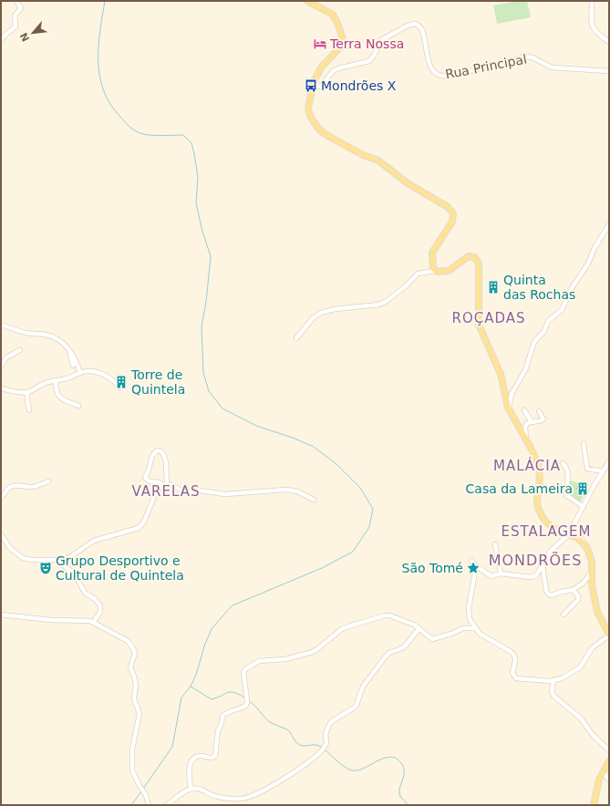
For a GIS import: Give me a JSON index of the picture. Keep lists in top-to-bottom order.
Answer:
{
  "streets": {
    "street": ["Rua Principal"]
  },
  "districts": [
    "ROÇADAS",
    "MALÁCIA",
    "VARELAS",
    "ESTALAGEM",
    "MONDRÕES"
  ],
  "places": {
    "hotel": ["Terra Nossa"],
    "bus stop": ["Mondrões X"],
    "building": ["Quinta das Rochas", "Torre de Quintela", "Casa da Lameira"],
    "theatre": ["Grupo Desportivo e Cultural de Quintela"],
    "place": ["São Tomé"]
  },
  "north": "bottom left"
}
